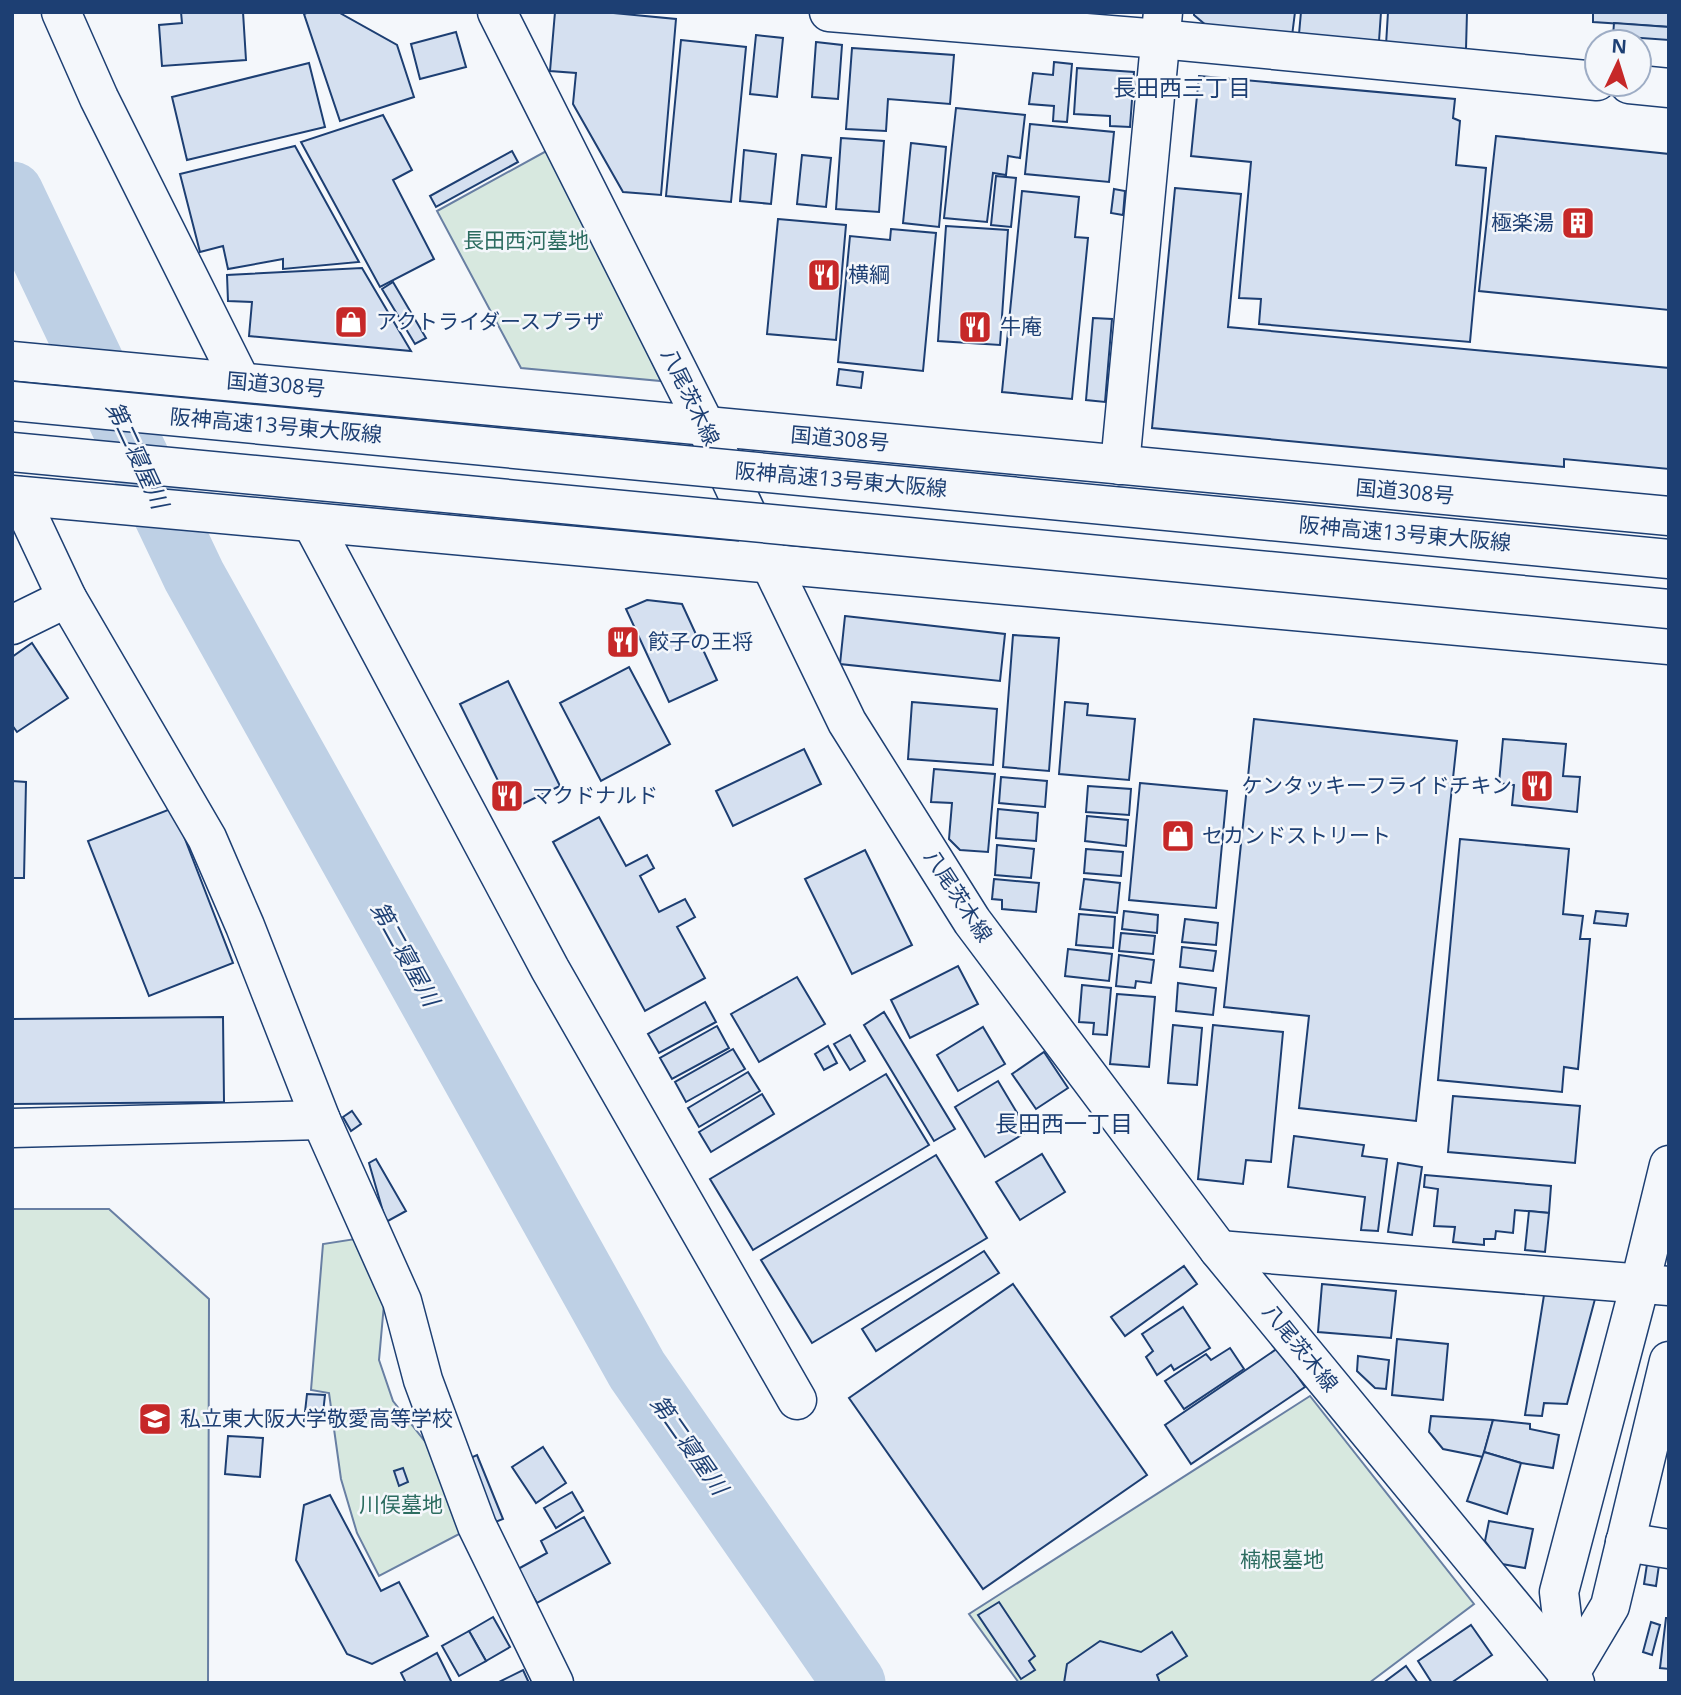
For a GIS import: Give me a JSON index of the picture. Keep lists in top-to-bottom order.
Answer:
{
  "streets": {
    "main road": ["国道308号", "八尾茨木線", "阪神高速13号東大阪線"]
  },
  "crossings": [
    ["国道308号", "八尾茨木線"]
  ],
  "districts": ["長田西三丁目", "長田西一丁目"],
  "water": ["第二寝屋川"],
  "parks": ["長田西河墓地", "川俣墓地", "楠根墓地"],
  "places": {
    "building": ["極楽湯"],
    "restaurant": [
      "横綱",
      "牛庵",
      "餃子の王将",
      "ケンタッキーフライドチキン",
      "マクドナルド"
    ],
    "shop": ["アクトライダースプラザ", "セカンドストリート"],
    "school or university": ["私立東大阪大学敬愛高等学校"]
  },
  "north": "top"
}
